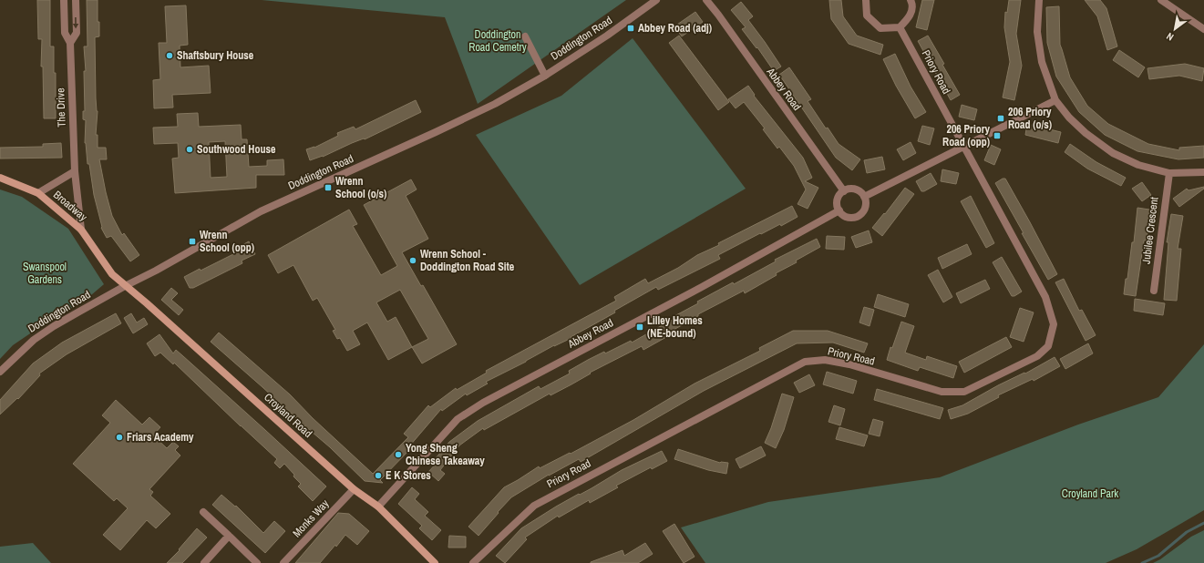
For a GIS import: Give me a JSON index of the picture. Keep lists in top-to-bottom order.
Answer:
{
  "streets": {
    "main road": ["Broadway", "Croyland Road"],
    "street": [
      "Doddington Road",
      "Priory Road",
      "Abbey Road",
      "The Drive",
      "Jubilee Crescent",
      "Monks Way"
    ]
  },
  "crossings": [
    ["Doddington Road", "Broadway"],
    ["Doddington Road", "Croyland Road"],
    ["Abbey Road", "Croyland Road"],
    ["The Drive", "Broadway"],
    ["Broadway", "Croyland Road"],
    ["Croyland Road", "Monks Way"]
  ],
  "parks": ["Doddington Road Cemetry", "Swanspool Gardens", "Croyland Park"],
  "places": {
    "transit": [
      "Abbey Road (adj)",
      "206 Priory Road (o/s)",
      "206 Priory Road (opp)",
      "Wrenn School (o/s)",
      "Wrenn School (opp)",
      "Lilley Homes (NE-bound)"
    ],
    "other": [
      "Shaftsbury House",
      "Southwood House",
      "Wrenn School - Doddington Road Site",
      "Friars Academy",
      "Yong Sheng Chinese Takeaway",
      "E K Stores"
    ]
  },
  "north": "bottom left"
}
